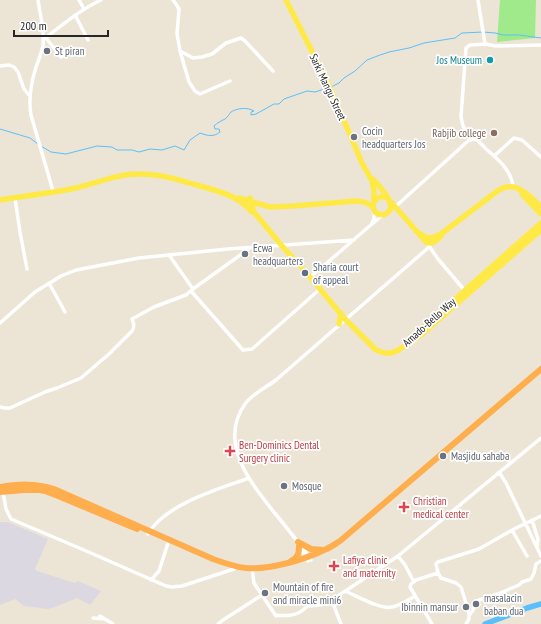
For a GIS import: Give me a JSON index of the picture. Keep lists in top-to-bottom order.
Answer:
{
  "streets": {
    "main road": ["Sarki Mangu Street", "Amado-Bello Way"]
  },
  "places": {
    "other": [
      "St piran",
      "Jos Museum",
      "Rabjib college",
      "Cocin headquarters Jos",
      "Ecwa headquarters",
      "Sharia court of appeal",
      "Masjidu sahaba",
      "Mosque",
      "Mountain of fire and miracle mini6",
      "masalacin baban dua",
      "Ibinnin mansur"
    ],
    "health": ["Ben-Dominics Dental Surgery clinic", "Christian medical center", "Lafiya clinic and maternity"]
  },
  "scale_bar": "200 m"
}
